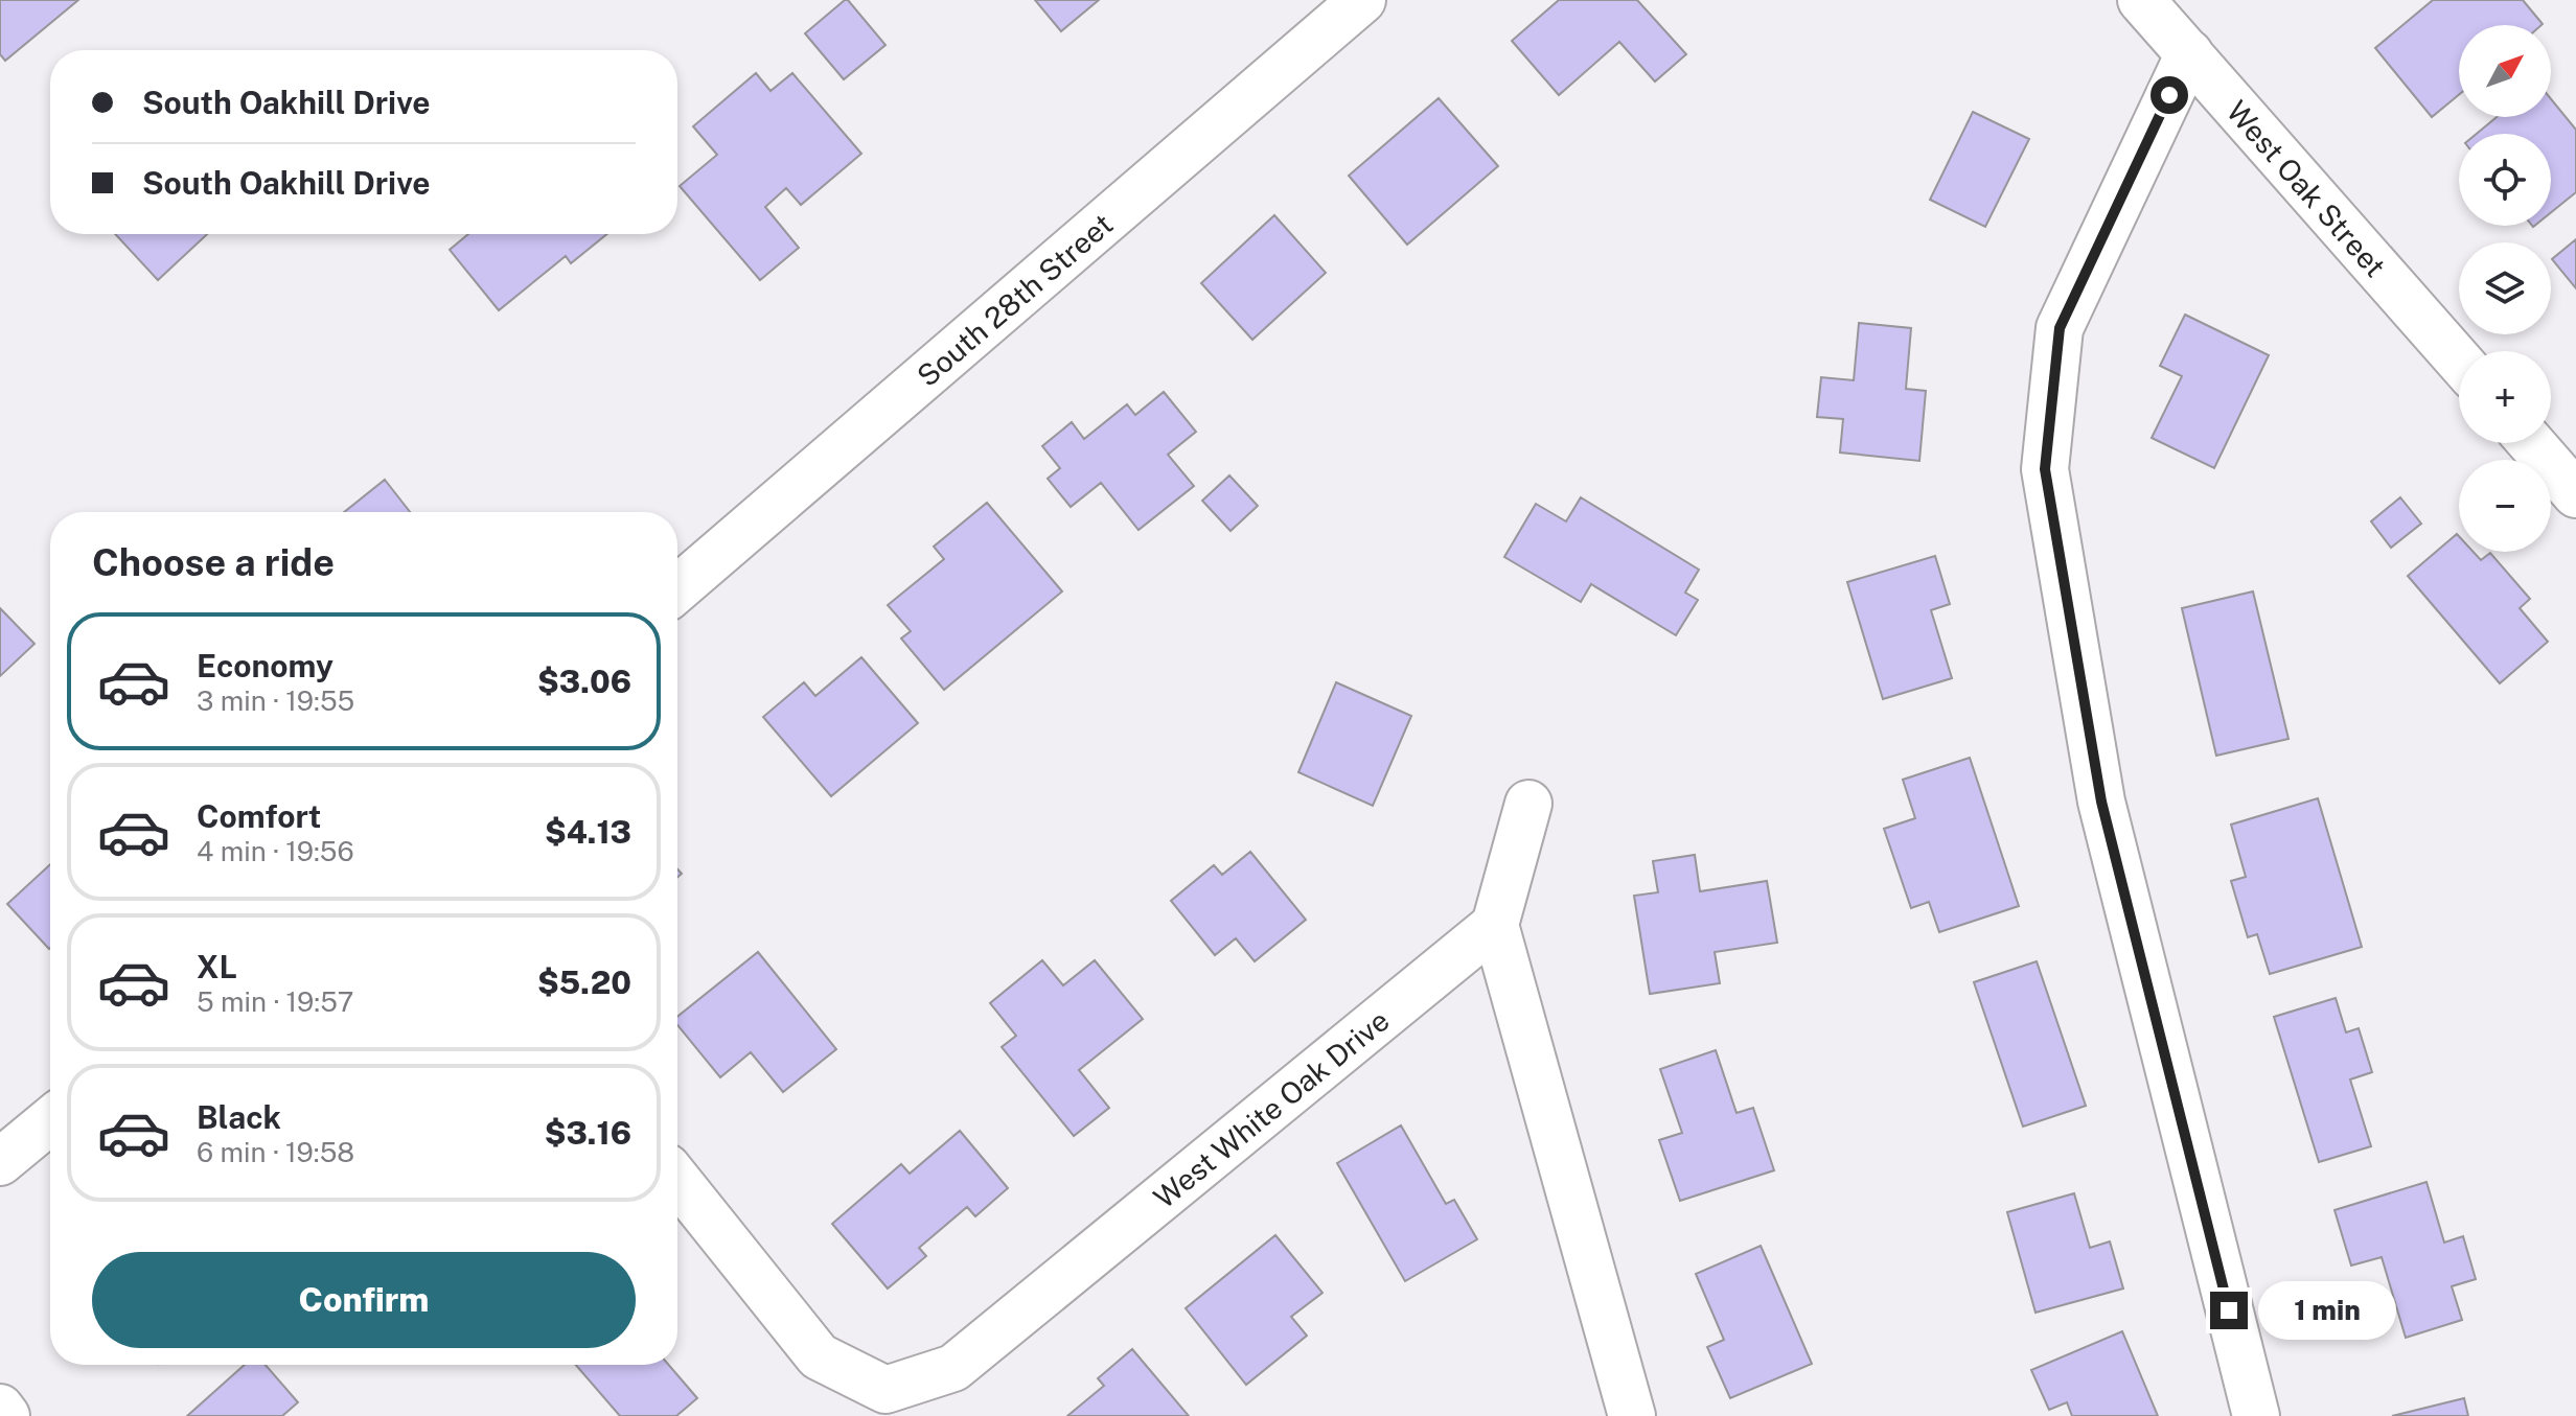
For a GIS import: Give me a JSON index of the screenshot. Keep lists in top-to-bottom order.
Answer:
{
  "streets": {
    "street": ["West Oak Street", "South 28th Street", "West White Oak Drive"]
  },
  "north": "top right",
  "page": {
    "map_buttons": ["+", "−"],
    "banner": ["South Oakhill Drive", "South Oakhill Drive"],
    "heading": "Choose a ride",
    "list": [
      {
        "name": "Economy",
        "note": "3 min · 19:55",
        "value": "$3.06"
      },
      {
        "name": "Comfort",
        "note": "4 min · 19:56",
        "value": "$4.13"
      },
      {
        "name": "XL",
        "note": "5 min · 19:57",
        "value": "$5.20"
      },
      {
        "name": "Black",
        "note": "6 min · 19:58",
        "value": "$3.16"
      }
    ],
    "buttons": "Confirm",
    "bubble": "1 min"
  }
}
